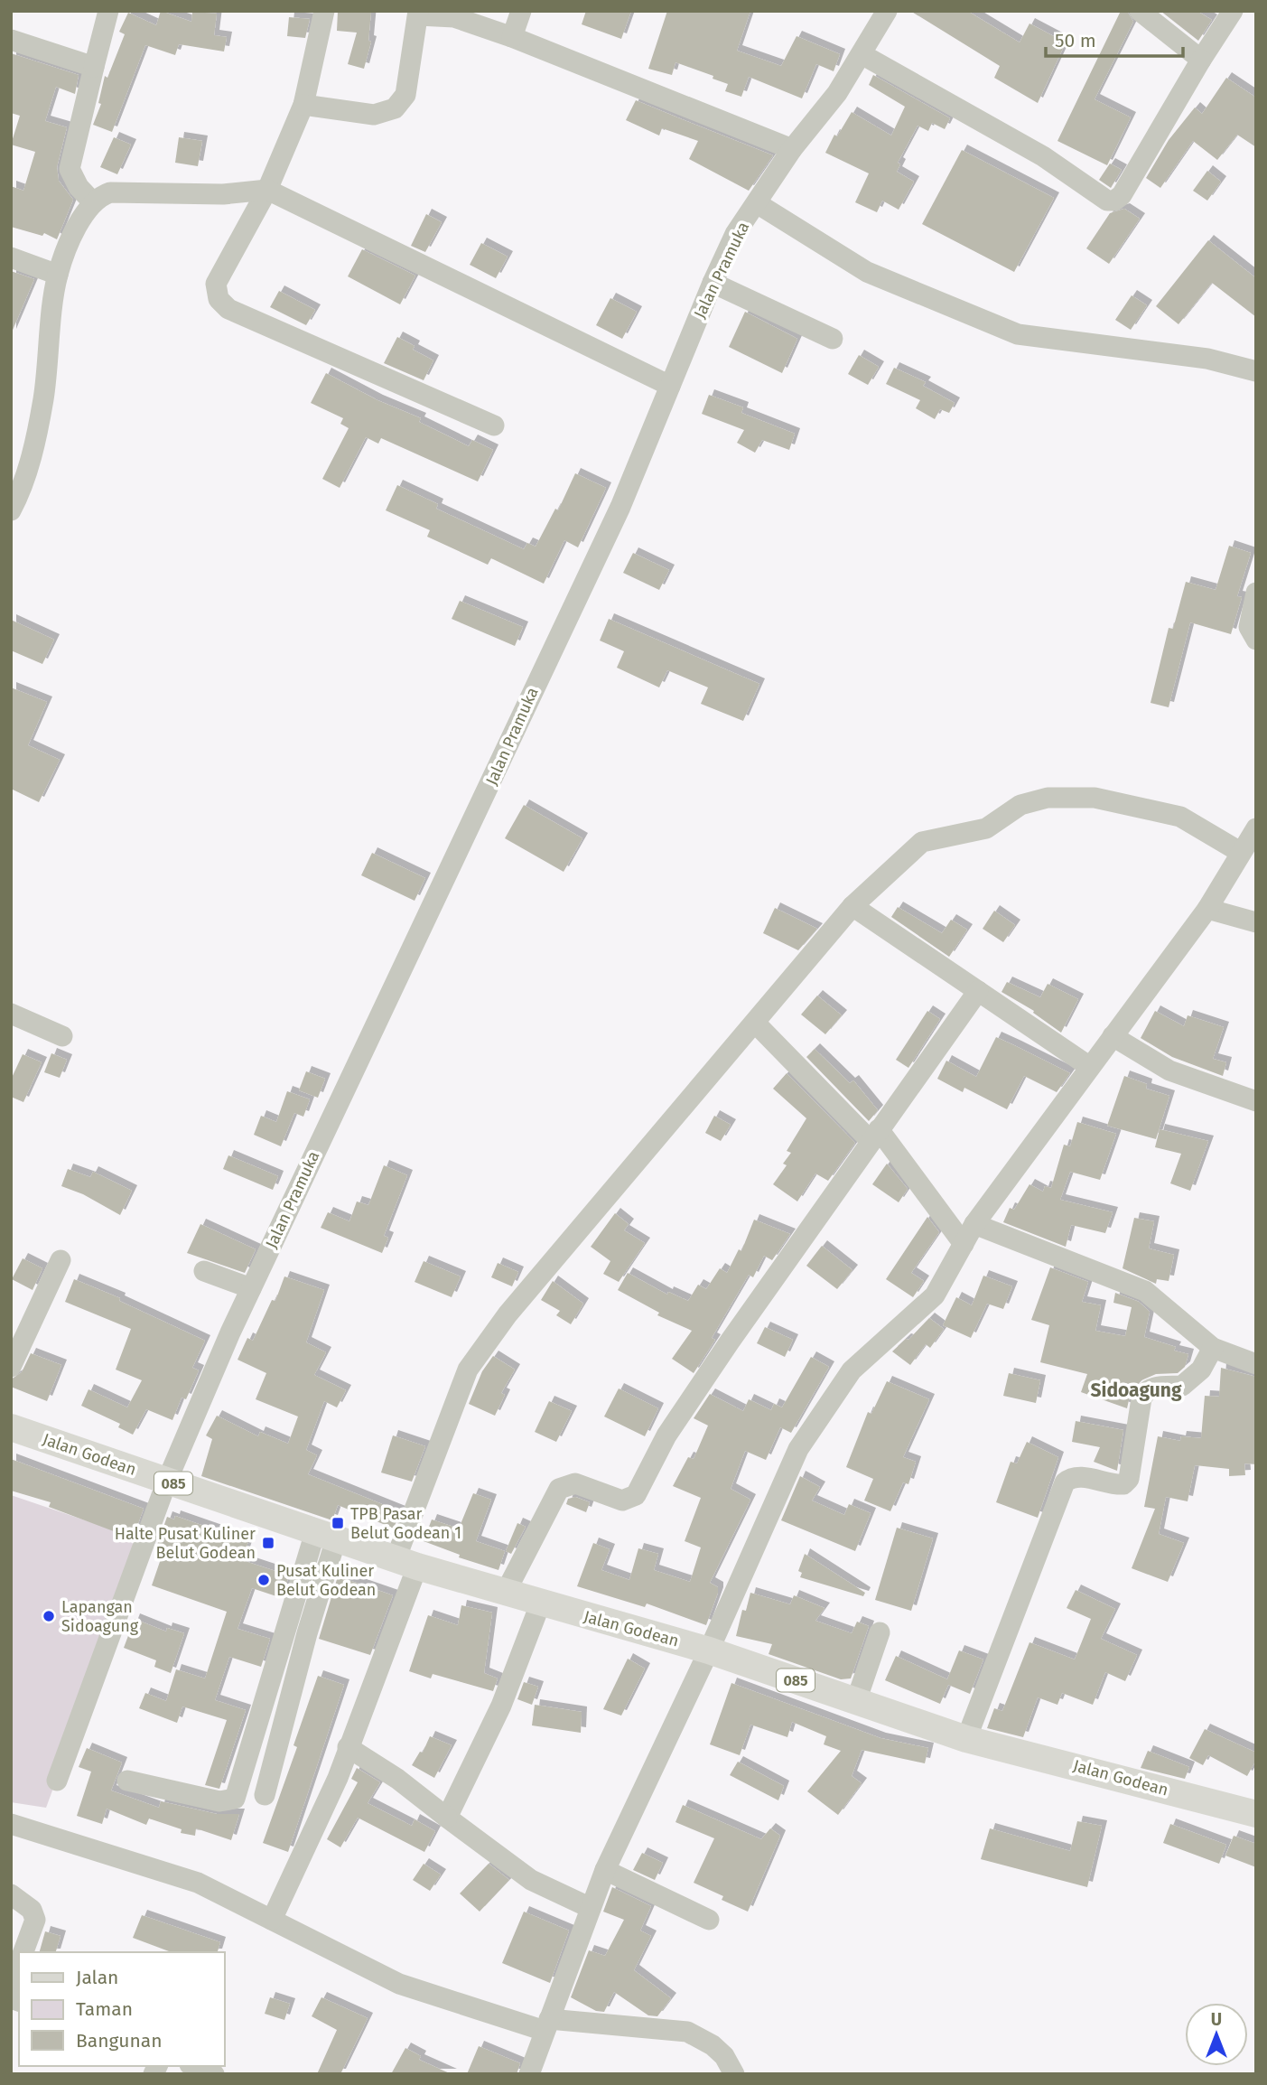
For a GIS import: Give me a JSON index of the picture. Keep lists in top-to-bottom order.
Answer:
{
  "streets": {
    "main road": ["Jalan Godean", "085"],
    "street": ["Jalan Pramuka"]
  },
  "crossings": [
    ["Jalan Pramuka", "Jalan Godean"]
  ],
  "districts": ["Sidoagung"],
  "places": {
    "transit": ["TPB Pasar Belut Godean 1", "Halte Pusat Kuliner Belut Godean"],
    "other": ["Pusat Kuliner Belut Godean", "Lapangan Sidoagung"]
  },
  "legend": ["Jalan", "Taman", "Bangunan"],
  "scale_bar": "50 m",
  "north": "top"
}
